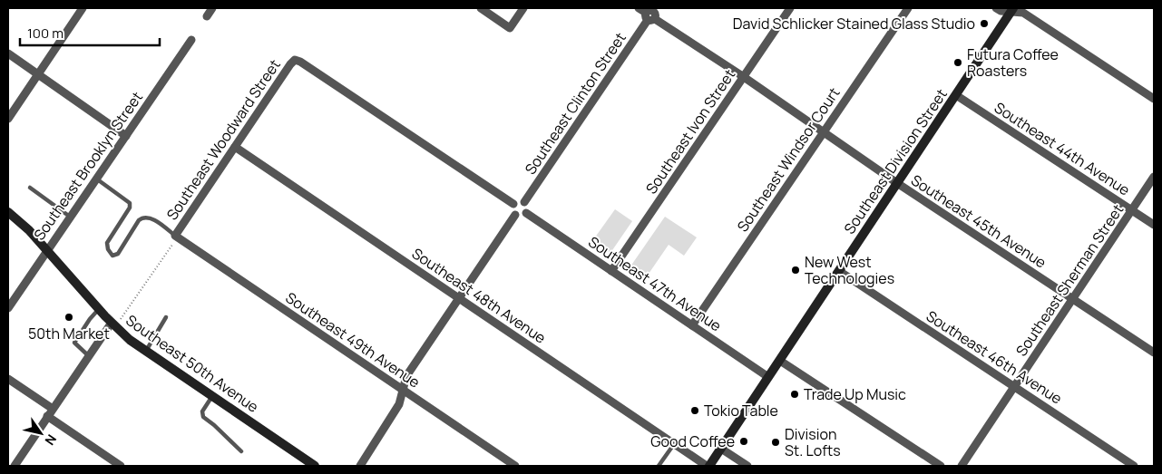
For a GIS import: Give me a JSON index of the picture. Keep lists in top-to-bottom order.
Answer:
{
  "streets": {
    "main road": ["Southeast Division Street", "Southeast 50th Avenue"],
    "street": [
      "Southeast Clinton Street",
      "Southeast Ivon Street",
      "Southeast Woodward Street",
      "Southeast 44th Avenue",
      "Southeast Windsor Court",
      "Southeast Brooklyn Street",
      "Southeast 45th Avenue",
      "Southeast Sherman Street",
      "Southeast 47th Avenue",
      "Southeast 48th Avenue",
      "Southeast 49th Avenue",
      "Southeast 46th Avenue"
    ]
  },
  "crossings": [
    ["Southeast Clinton Street", "Southeast Woodward Street"],
    ["Southeast Clinton Street", "Southeast 45th Avenue"],
    ["Southeast Clinton Street", "Southeast 47th Avenue"],
    ["Southeast Ivon Street", "Southeast 45th Avenue"],
    ["Southeast Ivon Street", "Southeast 47th Avenue"],
    ["Southeast Woodward Street", "Southeast 47th Avenue"],
    ["Southeast Woodward Street", "Southeast 48th Avenue"],
    ["Southeast Woodward Street", "Southeast 49th Avenue"],
    ["Southeast 44th Avenue", "Southeast Division Street"],
    ["Southeast 44th Avenue", "Southeast Sherman Street"],
    ["Southeast Windsor Court", "Southeast 45th Avenue"],
    ["Southeast Windsor Court", "Southeast 47th Avenue"],
    ["Southeast Division Street", "Southeast 45th Avenue"],
    ["Southeast Division Street", "Southeast 47th Avenue"],
    ["Southeast Division Street", "Southeast 48th Avenue"],
    ["Southeast Division Street", "Southeast 46th Avenue"],
    ["Southeast Brooklyn Street", "Southeast 50th Avenue"],
    ["Southeast 45th Avenue", "Southeast Sherman Street"],
    ["Southeast Sherman Street", "Southeast 46th Avenue"]
  ],
  "places": [
    "David Schlicker Stained Glass Studio",
    "Futura Coffee Roasters",
    "New West Technologies",
    "50th Market",
    "Trade Up Music",
    "Tokio Table",
    "Good Coffee",
    "Division St. Lofts"
  ],
  "scale_bar": "100 m",
  "north": "bottom right"
}
